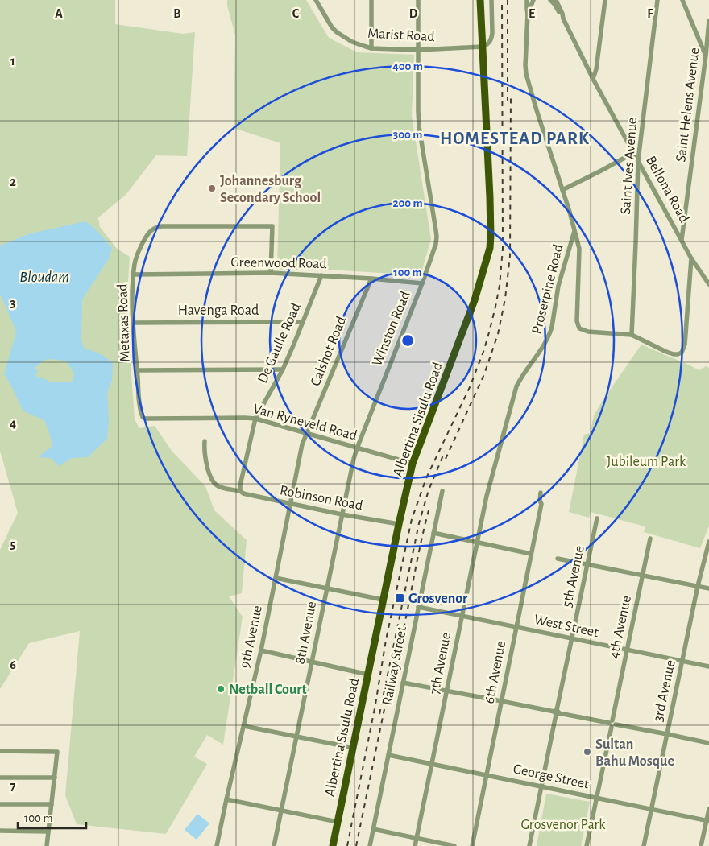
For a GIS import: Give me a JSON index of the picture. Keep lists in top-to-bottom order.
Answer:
{
  "streets": {
    "main road": ["Albertina Sisulu Road"],
    "street": [
      "Marist Road",
      "Saint Helens Avenue",
      "Saint Ives Avenue",
      "Bellona Road",
      "Greenwood Road",
      "Proserpine Road",
      "Havenga Road",
      "Metaxas Road",
      "Winston Road",
      "De Gaulle Road",
      "Calshot Road",
      "Van Ryneveld Road",
      "Robinson Road",
      "5th Avenue",
      "West Street",
      "4th Avenue",
      "8th Avenue",
      "9th Avenue",
      "7th Avenue",
      "Railway Street",
      "6th Avenue",
      "3rd Avenue",
      "George Street"
    ]
  },
  "crossings": [
    ["Marist Road", "Winston Road"],
    ["Marist Road", "Albertina Sisulu Road"],
    ["Saint Helens Avenue", "Bellona Road"],
    ["Saint Ives Avenue", "Bellona Road"],
    ["Saint Ives Avenue", "Proserpine Road"],
    ["Greenwood Road", "Metaxas Road"],
    ["Greenwood Road", "Winston Road"],
    ["Greenwood Road", "De Gaulle Road"],
    ["Greenwood Road", "Calshot Road"],
    ["Proserpine Road", "7th Avenue"],
    ["Havenga Road", "Metaxas Road"],
    ["Havenga Road", "De Gaulle Road"],
    ["Metaxas Road", "Van Ryneveld Road"],
    ["Winston Road", "Van Ryneveld Road"],
    ["Winston Road", "8th Avenue"],
    ["De Gaulle Road", "Van Ryneveld Road"],
    ["De Gaulle Road", "Robinson Road"],
    ["Calshot Road", "Van Ryneveld Road"],
    ["Calshot Road", "9th Avenue"],
    ["Albertina Sisulu Road", "Van Ryneveld Road"],
    ["Albertina Sisulu Road", "Robinson Road"],
    ["Van Ryneveld Road", "8th Avenue"],
    ["Van Ryneveld Road", "9th Avenue"],
    ["Robinson Road", "8th Avenue"],
    ["Robinson Road", "9th Avenue"],
    ["5th Avenue", "West Street"],
    ["5th Avenue", "George Street"],
    ["West Street", "4th Avenue"],
    ["West Street", "7th Avenue"],
    ["West Street", "Railway Street"],
    ["West Street", "6th Avenue"],
    ["West Street", "3rd Avenue"],
    ["4th Avenue", "George Street"],
    ["7th Avenue", "George Street"],
    ["Railway Street", "George Street"],
    ["6th Avenue", "George Street"],
    ["3rd Avenue", "George Street"]
  ],
  "districts": ["HOMESTEAD PARK"],
  "water": ["Bloudam"],
  "parks": ["Jubileum Park", "Grosvenor Park"],
  "places": {
    "other": ["Johannesburg Secondary School", "Netball Court", "Sultan Bahu Mosque"],
    "transit": ["Grosvenor"]
  },
  "scale_bar": "100 m",
  "grid": {
    "columns": [
      "A",
      "B",
      "C",
      "D",
      "E",
      "F"
    ],
    "rows": [
      "1",
      "2",
      "3",
      "4",
      "5",
      "6",
      "7"
    ]
  },
  "rings": [
    "400 m",
    "300 m",
    "200 m",
    "100 m"
  ]
}
